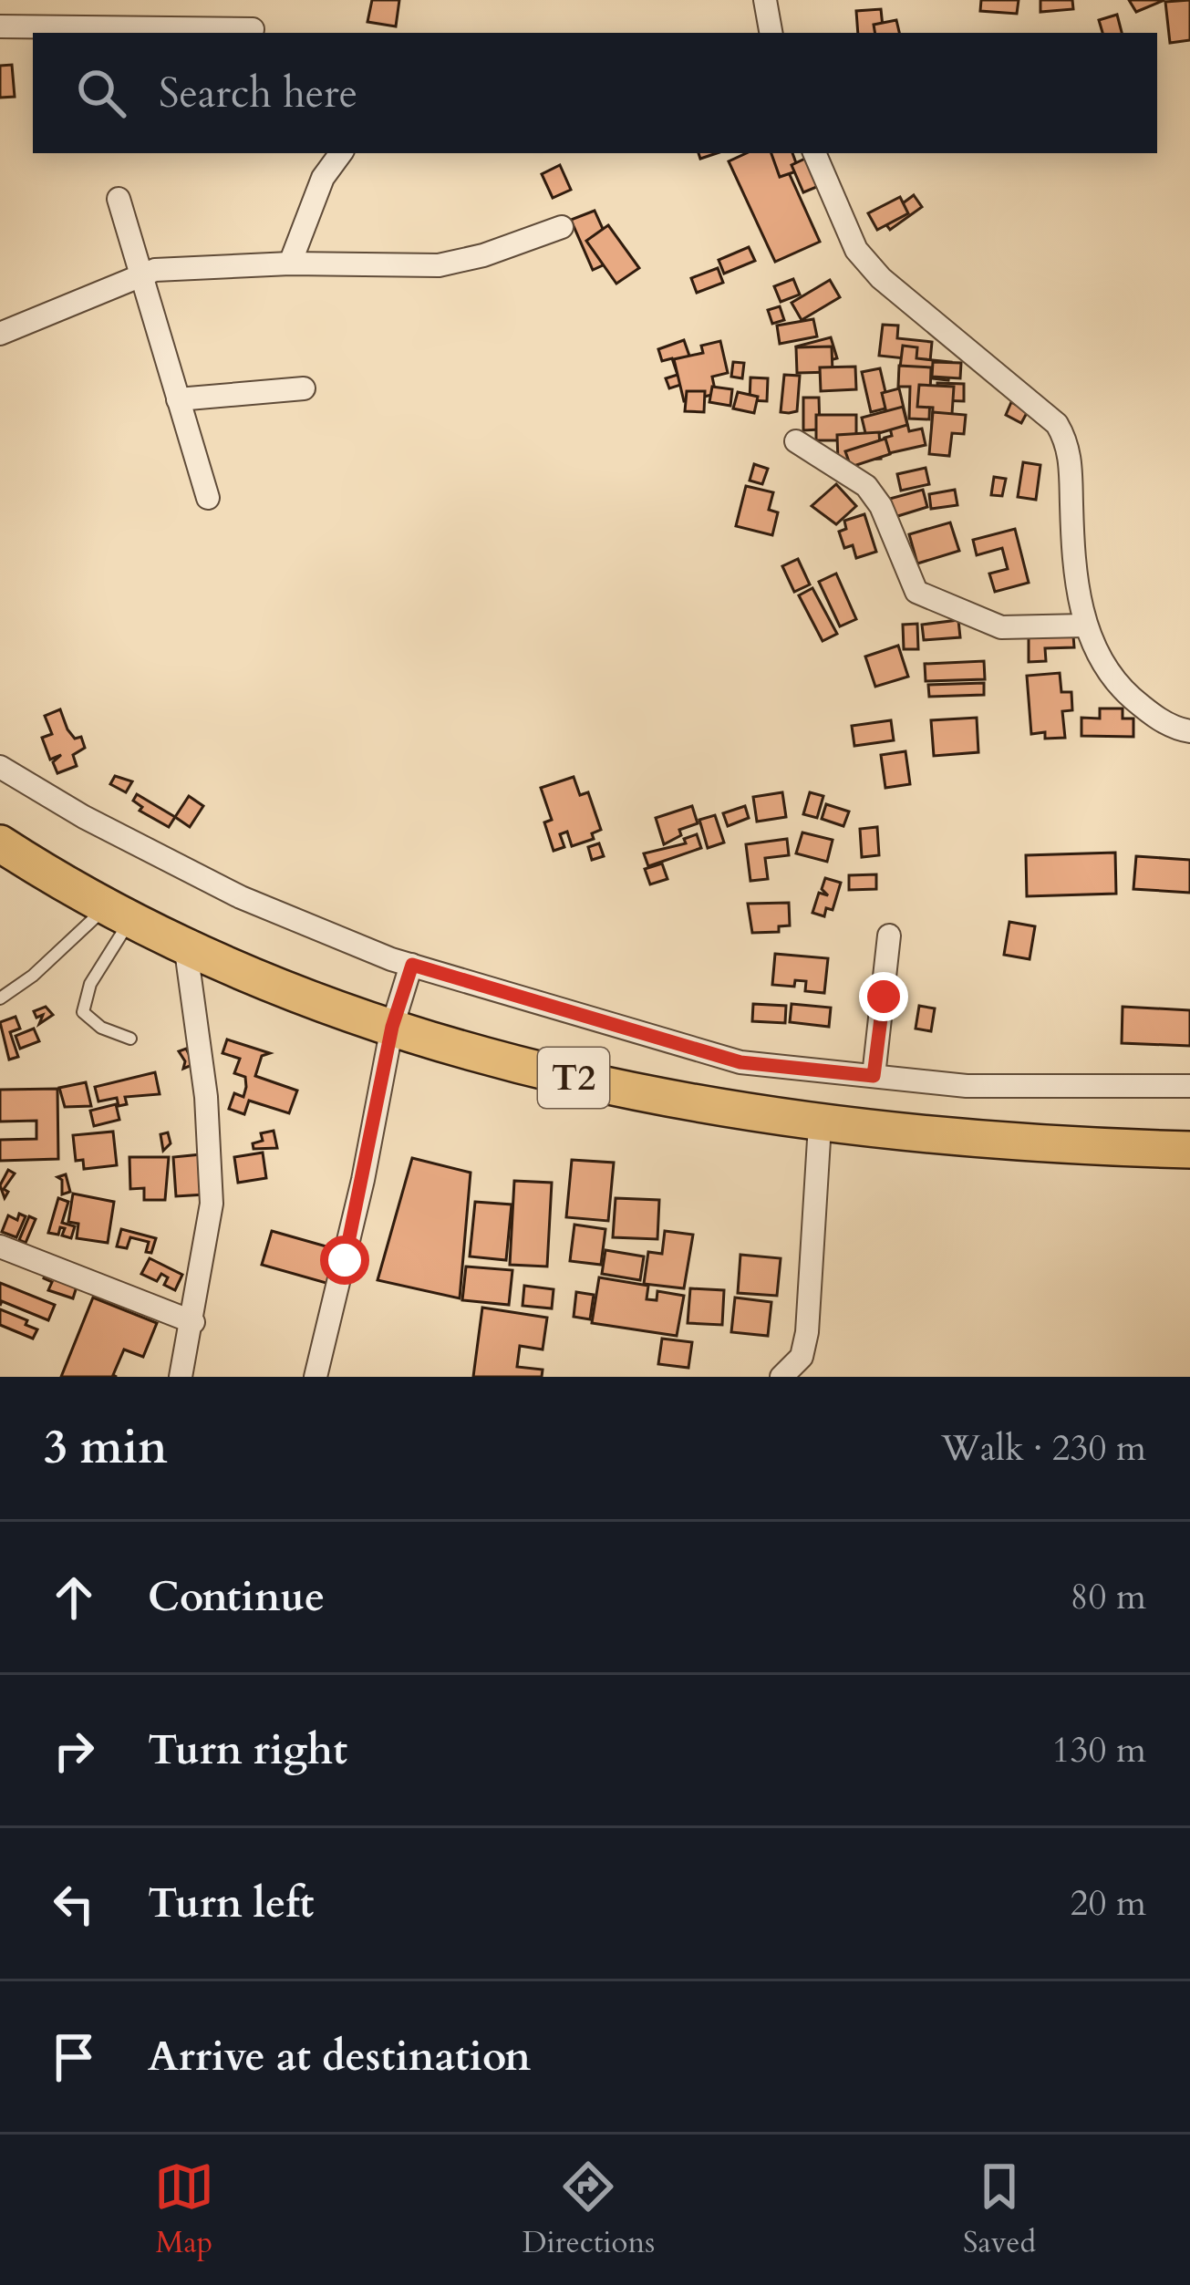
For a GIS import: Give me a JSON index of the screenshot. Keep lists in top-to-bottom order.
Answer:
{
  "streets": {
    "highway": ["T2"]
  },
  "page": {
    "search": "Search here",
    "heading": ["3 min", "Walk · 230 m"],
    "list": [
      ["Continue", "80 m"],
      ["Turn right", "130 m"],
      ["Turn left", "20 m"],
      "Arrive at destination"
    ],
    "nav": ["Map", "Directions", "Saved"]
  }
}
